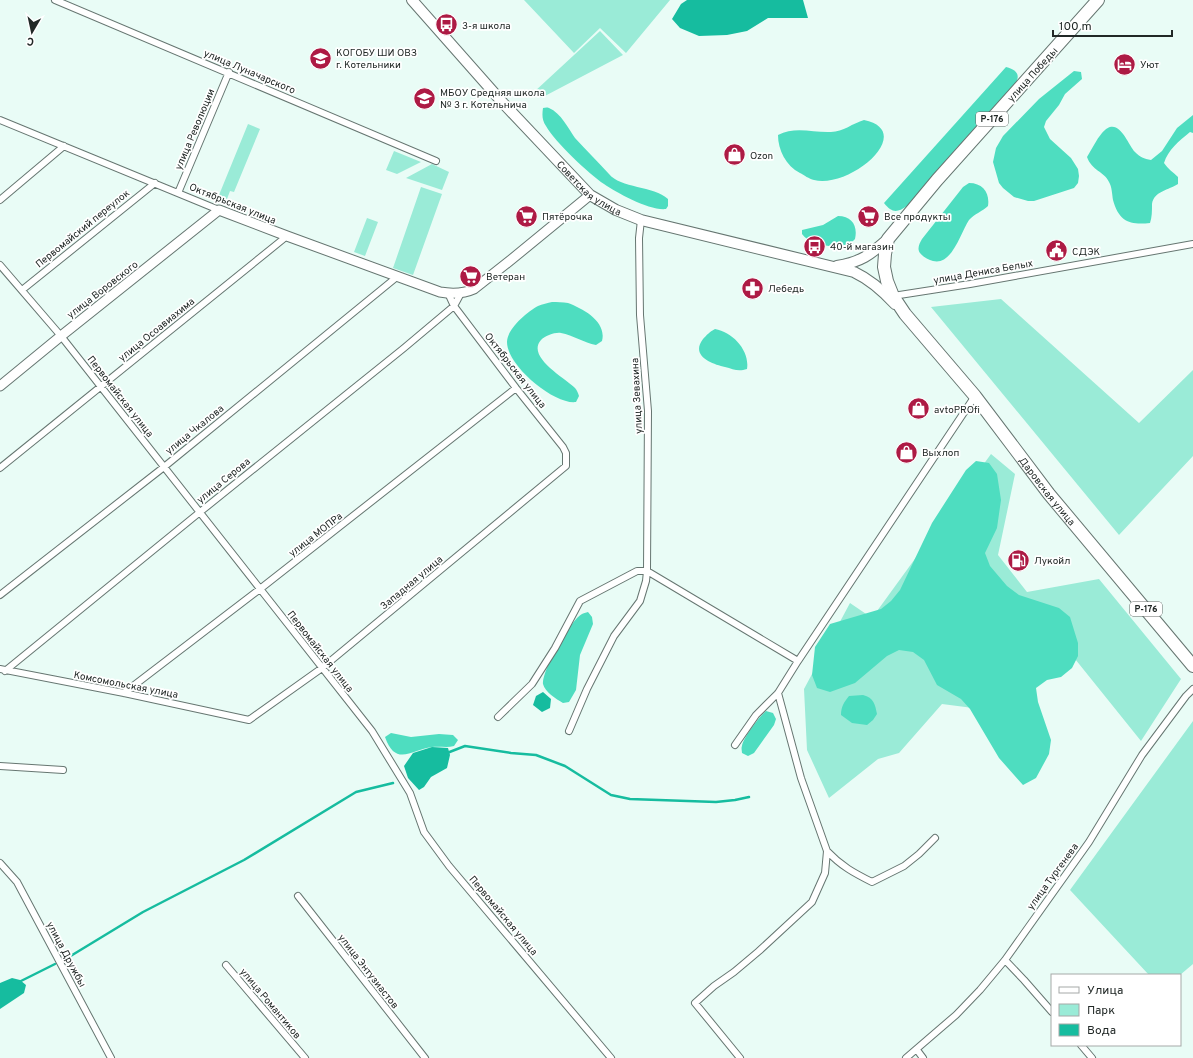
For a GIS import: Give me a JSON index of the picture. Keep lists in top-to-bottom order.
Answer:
{
  "streets": {
    "highway": ["улица Победы", "Р-176", "Даровская улица"],
    "main road": ["Советская улица"],
    "street": [
      "улица Луначарского",
      "улица Революции",
      "Октябрьская улица",
      "Первомайский переулок",
      "улица Дениса Белых",
      "улица Воровского",
      "улица Осоавиахима",
      "Первомайская улица",
      "улица Зевахина",
      "улица Чкалова",
      "улица Серова",
      "улица МОПРа",
      "Западная улица",
      "Комсомольская улица",
      "улица Тургенева",
      "улица Дружбы",
      "улица Энтузиастов",
      "улица Романтиков"
    ]
  },
  "crossings": [
    ["улица Луначарского", "улица Революции"],
    ["улица Победы", "Советская улица"],
    ["улица Победы", "Даровская улица"],
    ["улица Революции", "Октябрьская улица"],
    ["Советская улица", "улица Зевахина"],
    ["Советская улица", "Даровская улица"],
    ["Октябрьская улица", "Первомайский переулок"],
    ["Октябрьская улица", "улица Воровского"],
    ["Октябрьская улица", "улица Осоавиахима"],
    ["Октябрьская улица", "улица Чкалова"],
    ["Октябрьская улица", "улица Серова"],
    ["Октябрьская улица", "улица МОПРа"],
    ["Октябрьская улица", "Западная улица"],
    ["Первомайский переулок", "Первомайская улица"],
    ["улица Дениса Белых", "Даровская улица"],
    ["улица Воровского", "Первомайская улица"],
    ["улица Осоавиахима", "Первомайская улица"],
    ["Первомайская улица", "улица Чкалова"],
    ["Первомайская улица", "улица Серова"],
    ["Первомайская улица", "улица МОПРа"],
    ["Первомайская улица", "Западная улица"],
    ["улица Серова", "Комсомольская улица"],
    ["улица МОПРа", "Комсомольская улица"],
    ["Западная улица", "Комсомольская улица"]
  ],
  "places": {
    "bus stop": ["3-я школа", "40-й магазин"],
    "school or university": ["КОГОБУ ШИ ОВЗ г. Котельники", "МБОУ Средняя школа № 3 г. Котельнича"],
    "hotel": ["Уют"],
    "shop": ["Ozon", "avtoPROfi", "Выхлоп"],
    "supermarket": ["Пятёрочка", "Все продукты", "Ветеран"],
    "public building": ["СДЭК"],
    "pharmacy": ["Лебедь"],
    "fuel station": ["Лукойл"]
  },
  "legend": ["Улица", "Парк", "Вода"],
  "scale_bar": "100 m",
  "north": "bottom"
}
